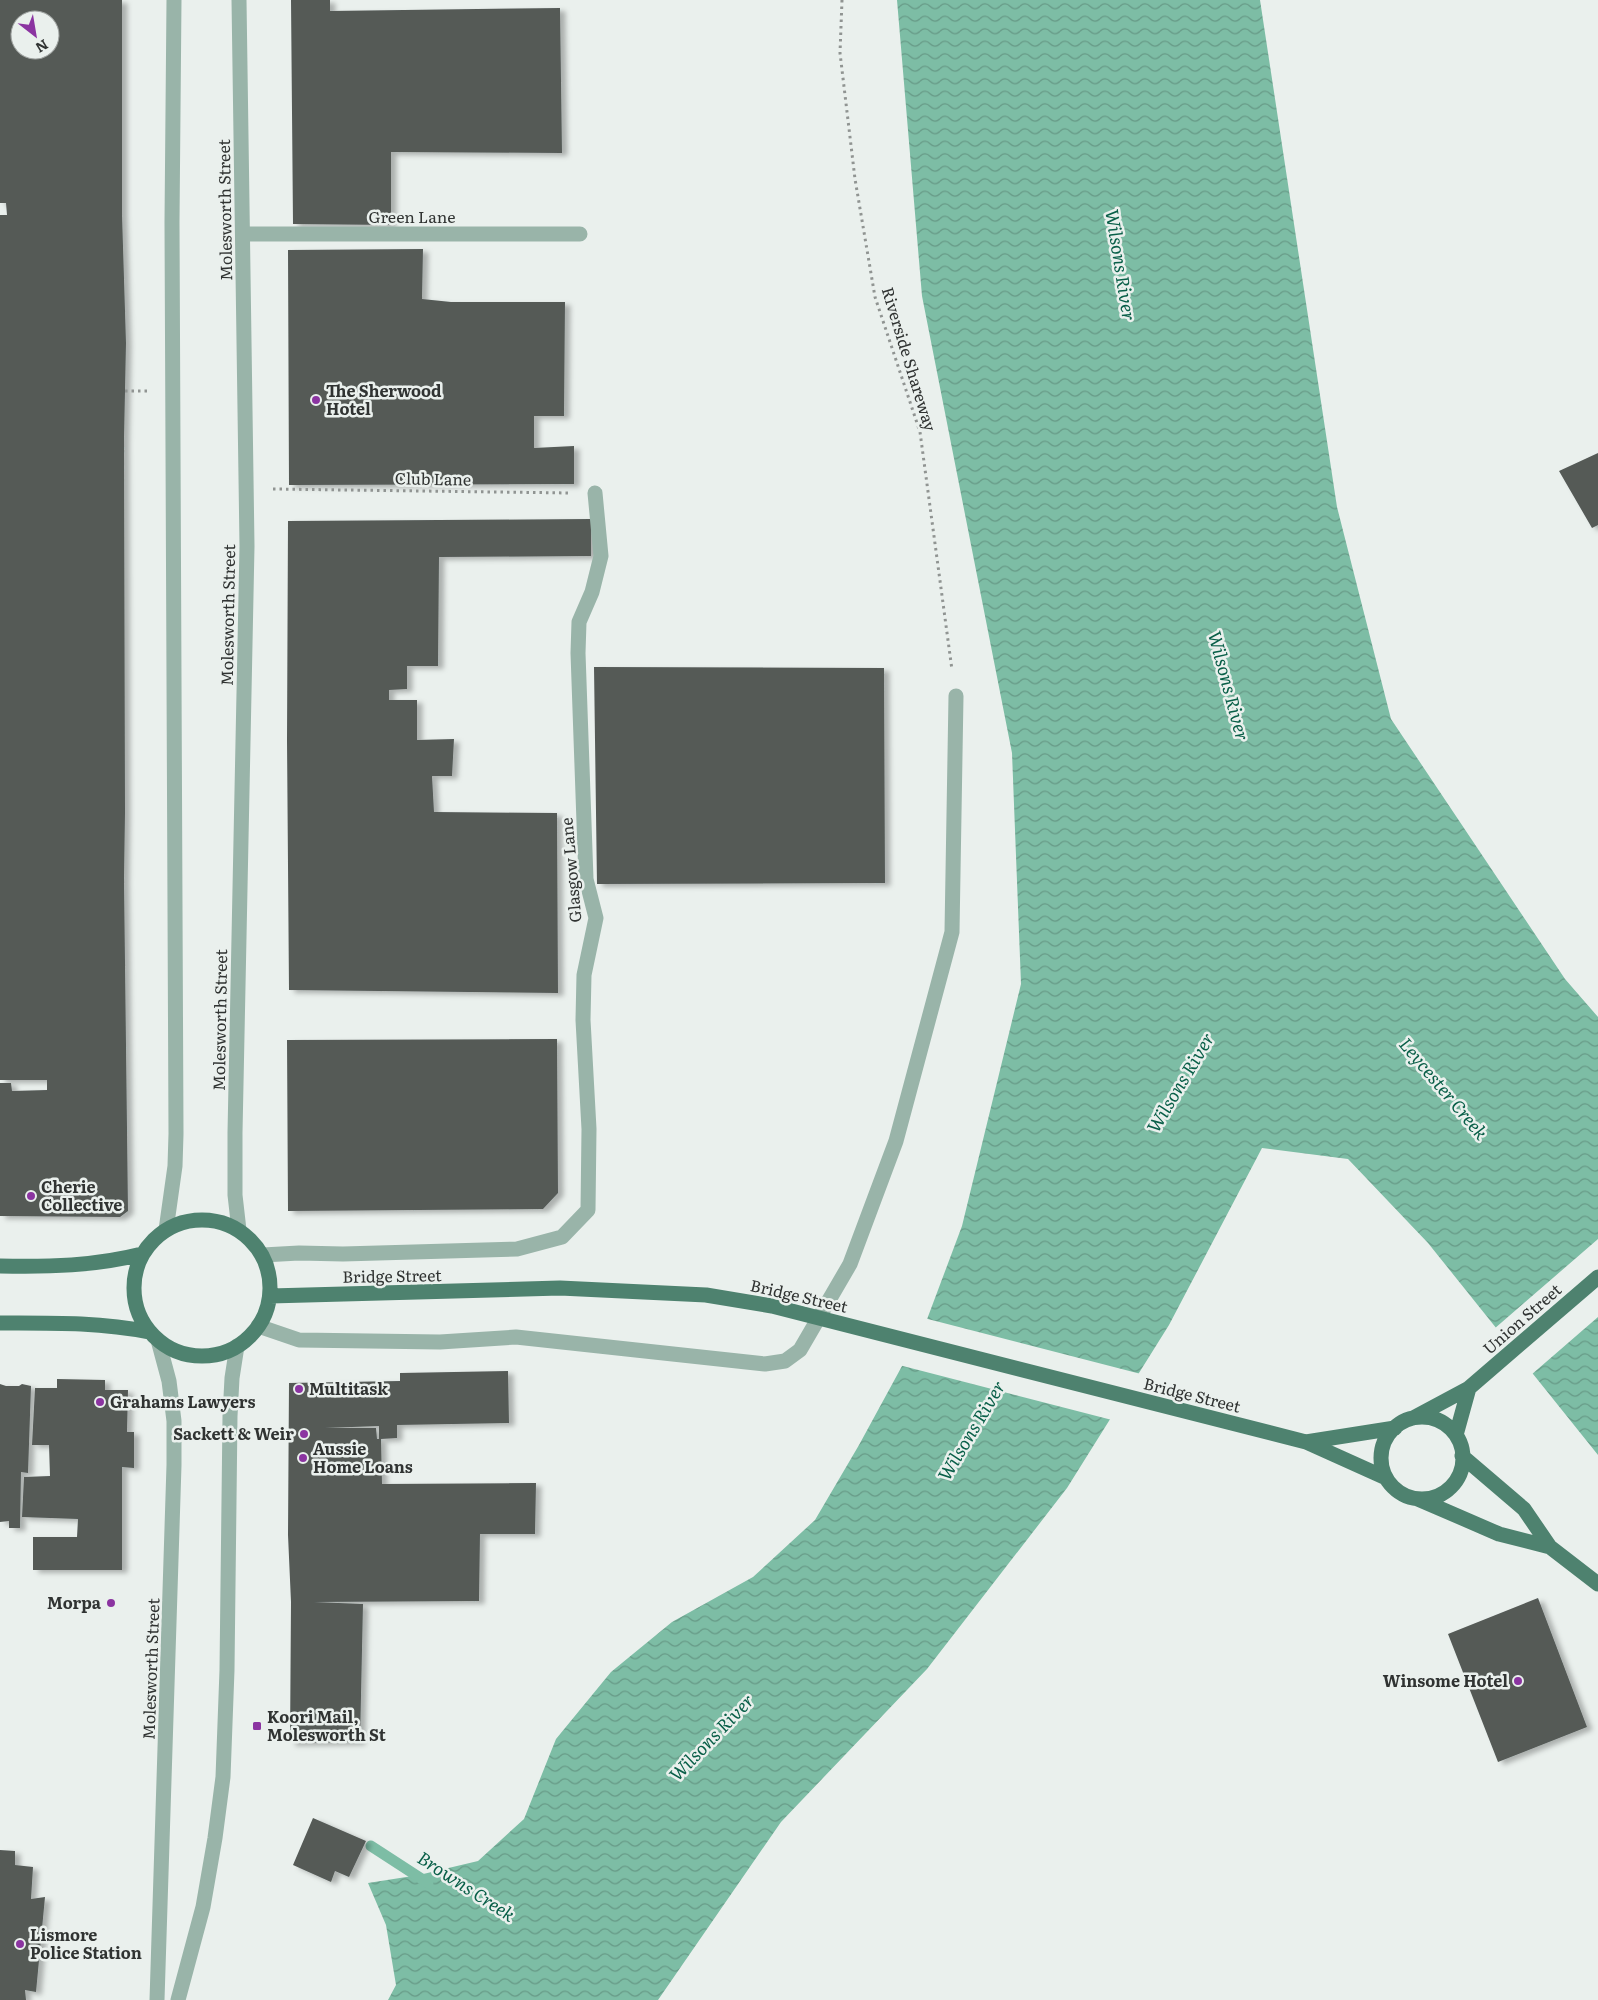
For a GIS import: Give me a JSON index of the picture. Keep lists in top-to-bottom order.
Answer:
{
  "streets": {
    "main road": ["Bridge Street", "Union Street"],
    "street": ["Molesworth Street", "Green Lane", "Glasgow Lane"],
    "path": ["Riverside Shareway", "Club Lane"]
  },
  "crossings": [
    ["Molesworth Street", "Green Lane"],
    ["Molesworth Street", "Bridge Street"],
    ["Club Lane", "Glasgow Lane"],
    ["Glasgow Lane", "Bridge Street"],
    ["Bridge Street", "Union Street"]
  ],
  "water": ["Wilsons River", "Leycester Creek", "Browns Creek"],
  "places": {
    "other": [
      "The Sherwood Hotel",
      "Cherie Collective",
      "Multitask",
      "Grahams Lawyers",
      "Sackett & Weir",
      "Aussie Home Loans",
      "Morpa",
      "Winsome Hotel",
      "Lismore Police Station"
    ],
    "transit": ["Koori Mail, Molesworth St"]
  },
  "north": "bottom right"
}
